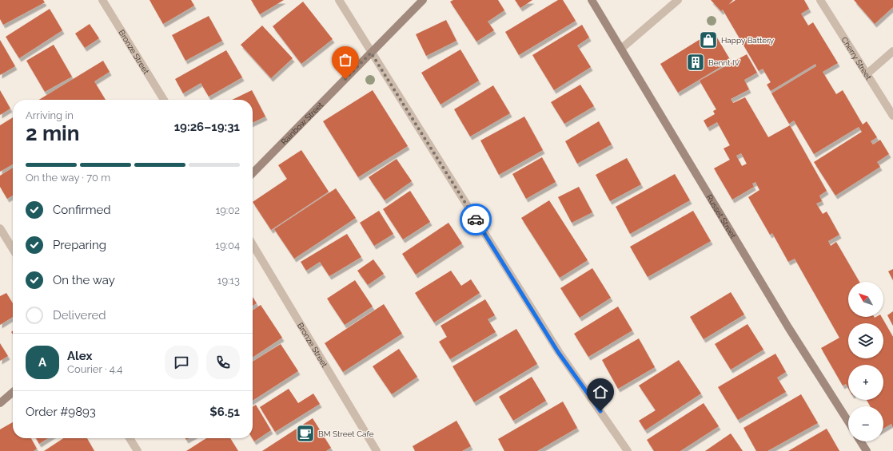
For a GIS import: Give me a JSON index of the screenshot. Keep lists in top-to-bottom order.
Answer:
{
  "streets": {
    "street": [
      "Bronze Street",
      "Cherry Street",
      "Rainbow Street",
      "Russet Street"
    ]
  },
  "places": {
    "shop": ["Happy Battery"],
    "building": ["Bennt IV"],
    "cafe": ["BM Street Cafe"]
  },
  "north": "top left",
  "page": {
    "heading": ["2 min", "Arriving in", "19:26–19:31"],
    "panel": [
      "Alex",
      "Courier · 4.4",
      "Order #9893",
      "$6.51"
    ],
    "bar": "On the way · 70 m",
    "list": [
      ["Confirmed", "19:02"],
      ["Preparing", "19:04"],
      ["On the way", "19:13"],
      "Delivered"
    ],
    "map_buttons": ["+", "−"],
    "round": "A"
  }
}
